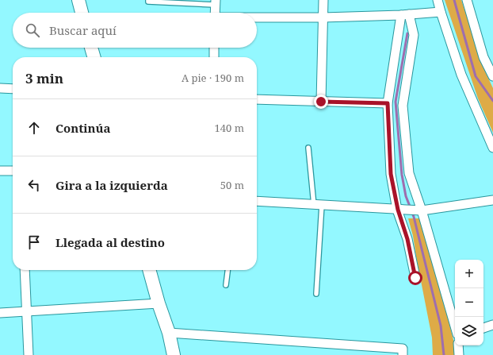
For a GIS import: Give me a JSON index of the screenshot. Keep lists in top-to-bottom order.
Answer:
{
  "page": {
    "search": "Buscar aquí",
    "heading": ["3 min", "A pie · 190 m"],
    "list": [
      ["Continúa", "140 m"],
      ["Gira a la izquierda", "50 m"],
      "Llegada al destino"
    ],
    "map_buttons": ["+", "−"]
  }
}
